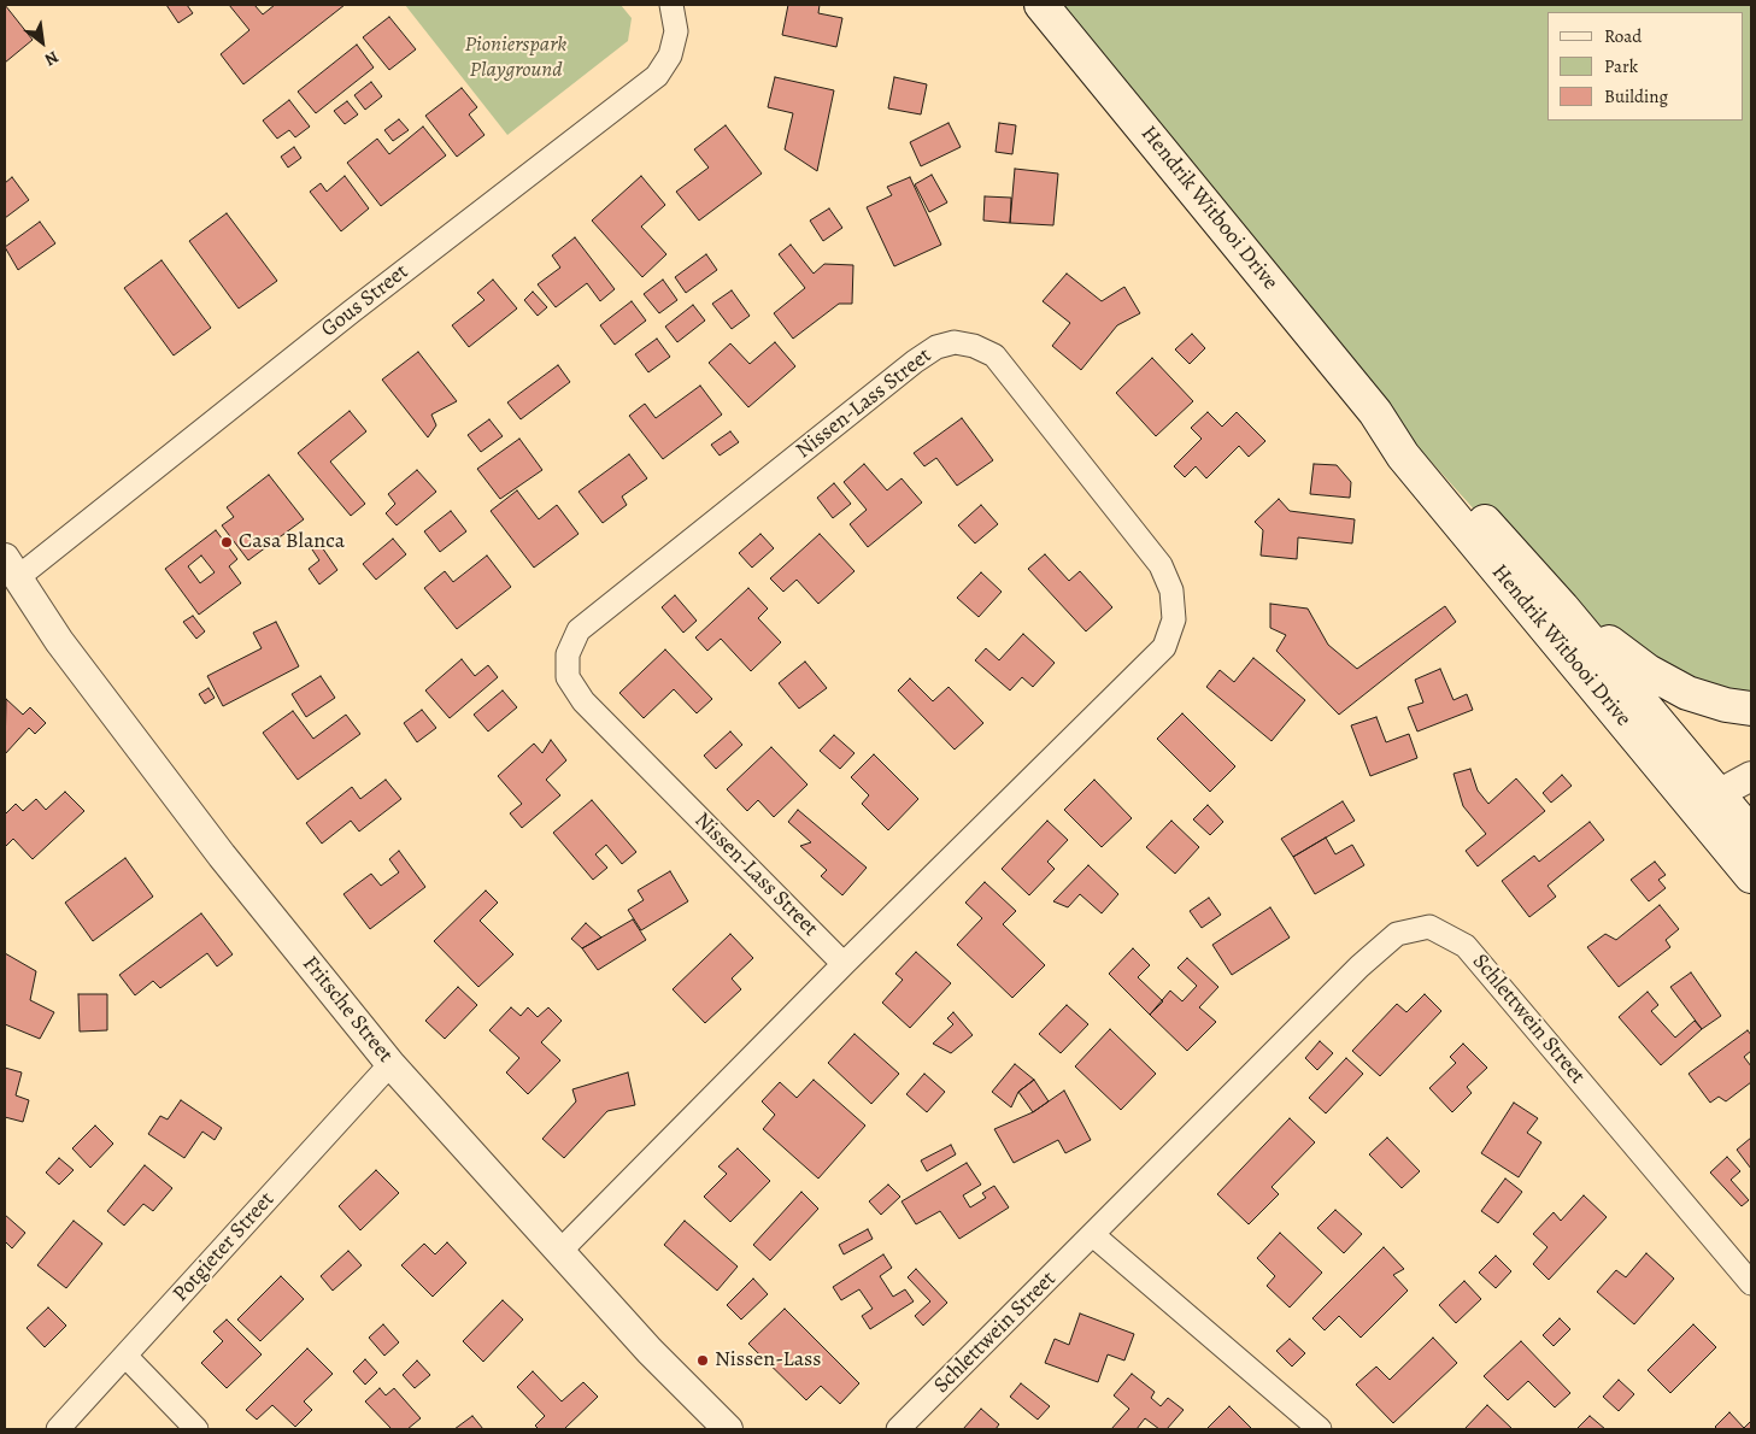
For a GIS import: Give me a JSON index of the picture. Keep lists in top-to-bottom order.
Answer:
{
  "streets": {
    "main road": ["Hendrik Witbooi Drive"],
    "street": [
      "Gous Street",
      "Nissen-Lass Street",
      "Fritsche Street",
      "Schlettwein Street",
      "Potgieter Street"
    ]
  },
  "crossings": [
    ["Gous Street", "Fritsche Street"],
    ["Nissen-Lass Street", "Fritsche Street"],
    ["Fritsche Street", "Potgieter Street"]
  ],
  "parks": ["Pionierspark Playground"],
  "places": ["Casa Blanca", "Nissen-Lass"],
  "legend": ["Road", "Park", "Building"],
  "north": "bottom right"
}
